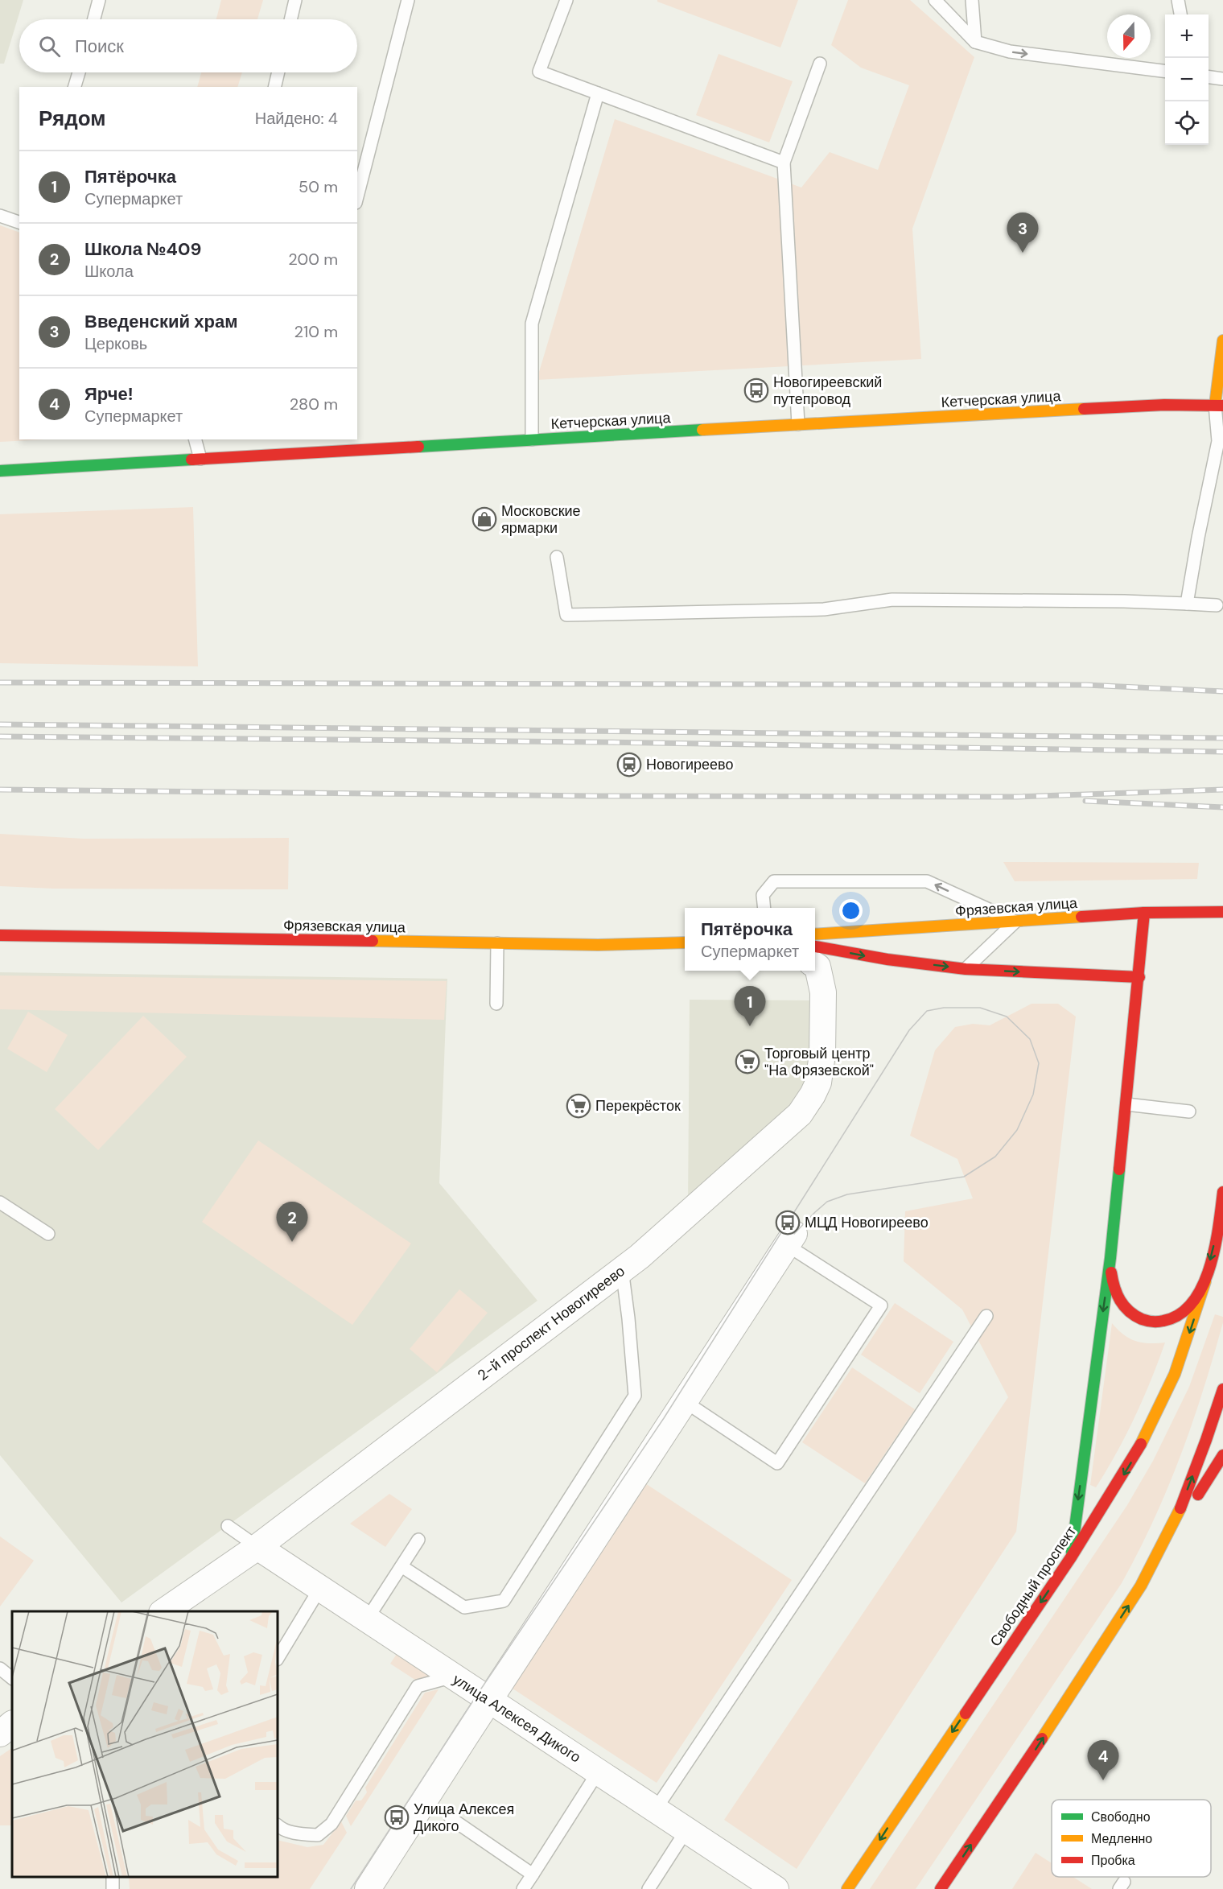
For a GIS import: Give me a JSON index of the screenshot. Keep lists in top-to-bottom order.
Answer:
{
  "streets": {
    "main road": ["Кетчерская улица", "Фрязевская улица", "Свободный проспект"],
    "street": ["2-й проспект Новогиреево", "улица Алексея Дикого"]
  },
  "crossings": [
    ["2-й проспект Новогиреево", "улица Алексея Дикого"]
  ],
  "places": {
    "bus stop": ["Новогиреевский путепровод", "МЦД Новогиреево", "Улица Алексея Дикого"],
    "shop": ["Московские ярмарки"],
    "station": ["Новогиреево"],
    "supermarket": ["Торговый центр \"На Фрязевской\"", "Перекрёсток"]
  },
  "legend": ["Свободно", "Медленно", "Пробка"],
  "north": "bottom",
  "page": {
    "map_buttons": ["+", "−"],
    "search": "Поиск",
    "heading": ["Рядом", "Найдено: 4"],
    "list": [
      {
        "mark": "1",
        "name": "Пятёрочка",
        "note": "Супермаркет",
        "value": "50 m"
      },
      {
        "mark": "2",
        "name": "Школа №409",
        "note": "Школа",
        "value": "200 m"
      },
      {
        "mark": "3",
        "name": "Введенский храм",
        "note": "Церковь",
        "value": "210 m"
      },
      {
        "mark": "4",
        "name": "Ярче!",
        "note": "Супермаркет",
        "value": "280 m"
      }
    ],
    "pins": [
      "3",
      "1",
      "2",
      "4"
    ],
    "popup": ["Пятёрочка", "Супермаркет"]
  }
}
